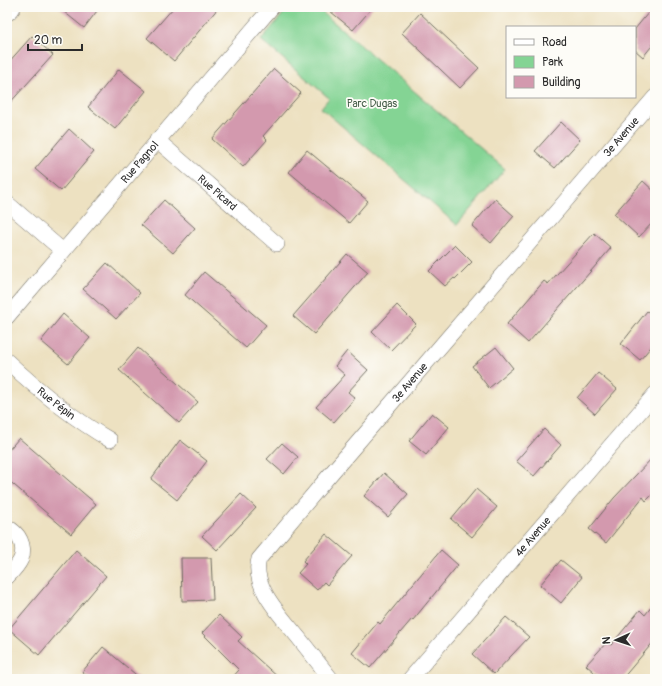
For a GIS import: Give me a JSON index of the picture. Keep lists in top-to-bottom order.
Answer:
{
  "streets": {
    "street": [
      "3e Avenue",
      "Rue Pagnol",
      "Rue Picard",
      "Rue Pépin",
      "4e Avenue"
    ]
  },
  "crossings": [
    ["Rue Pagnol", "Rue Picard"]
  ],
  "parks": ["Parc Dugas"],
  "legend": ["Road", "Park", "Building"],
  "scale_bar": "20 m",
  "north": "left"
}
